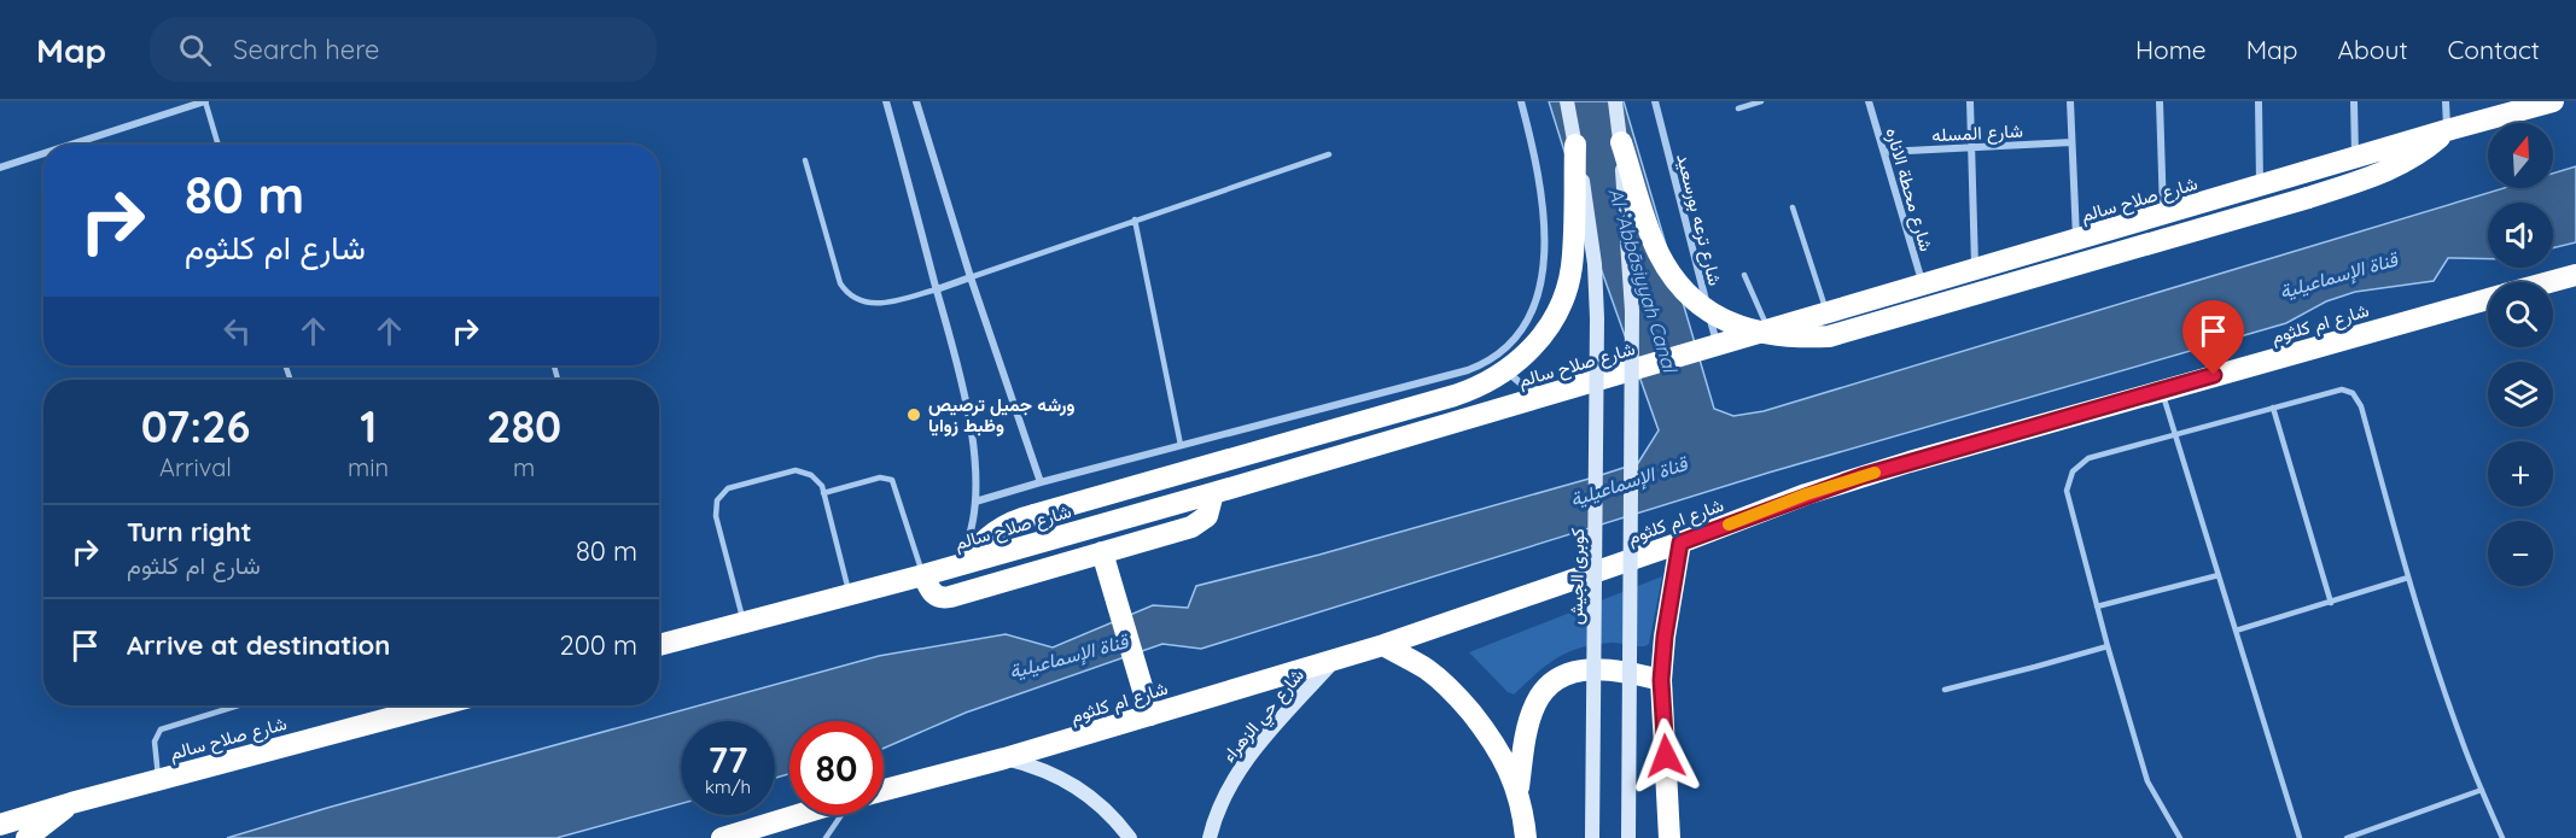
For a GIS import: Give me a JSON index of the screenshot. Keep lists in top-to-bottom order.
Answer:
{
  "streets": {
    "highway": ["شارع صلاح سالم", "شارع ام كلثوم"],
    "main road": ["كوبرى الجيش", "شارع حي الزهراء"],
    "street": ["شارع المسله", "شارع محطة الاناره", "شارع ترعه بورسعيد"]
  },
  "crossings": [
    ["شارع المسله", "شارع محطة الاناره"],
    ["شارع محطة الاناره", "شارع صلاح سالم"],
    ["شارع صلاح سالم", "شارع ترعه بورسعيد"],
    ["شارع ام كلثوم", "شارع حي الزهراء"]
  ],
  "water": ["قناة الإسماعيلية", "Al-ʿAbbāsiyyah Canal"],
  "places": ["ورشه جميل ترصيص وظبط زوايا"],
  "north": "top",
  "page": {
    "header": "Map",
    "search": "Search here",
    "nav": [
      "Home",
      "Map",
      "About",
      "Contact"
    ],
    "map_buttons": ["+", "−"],
    "turn": ["80 m", "شارع ام كلثوم"],
    "eta": [
      "07:26",
      "Arrival",
      "1",
      "min",
      "280",
      "m"
    ],
    "list": [
      {
        "name": "Turn right",
        "note": "شارع ام كلثوم",
        "value": "80 m"
      },
      {
        "name": "Arrive at destination",
        "value": "200 m"
      }
    ],
    "speed": "77 km/h",
    "limit": "80"
  }
}
